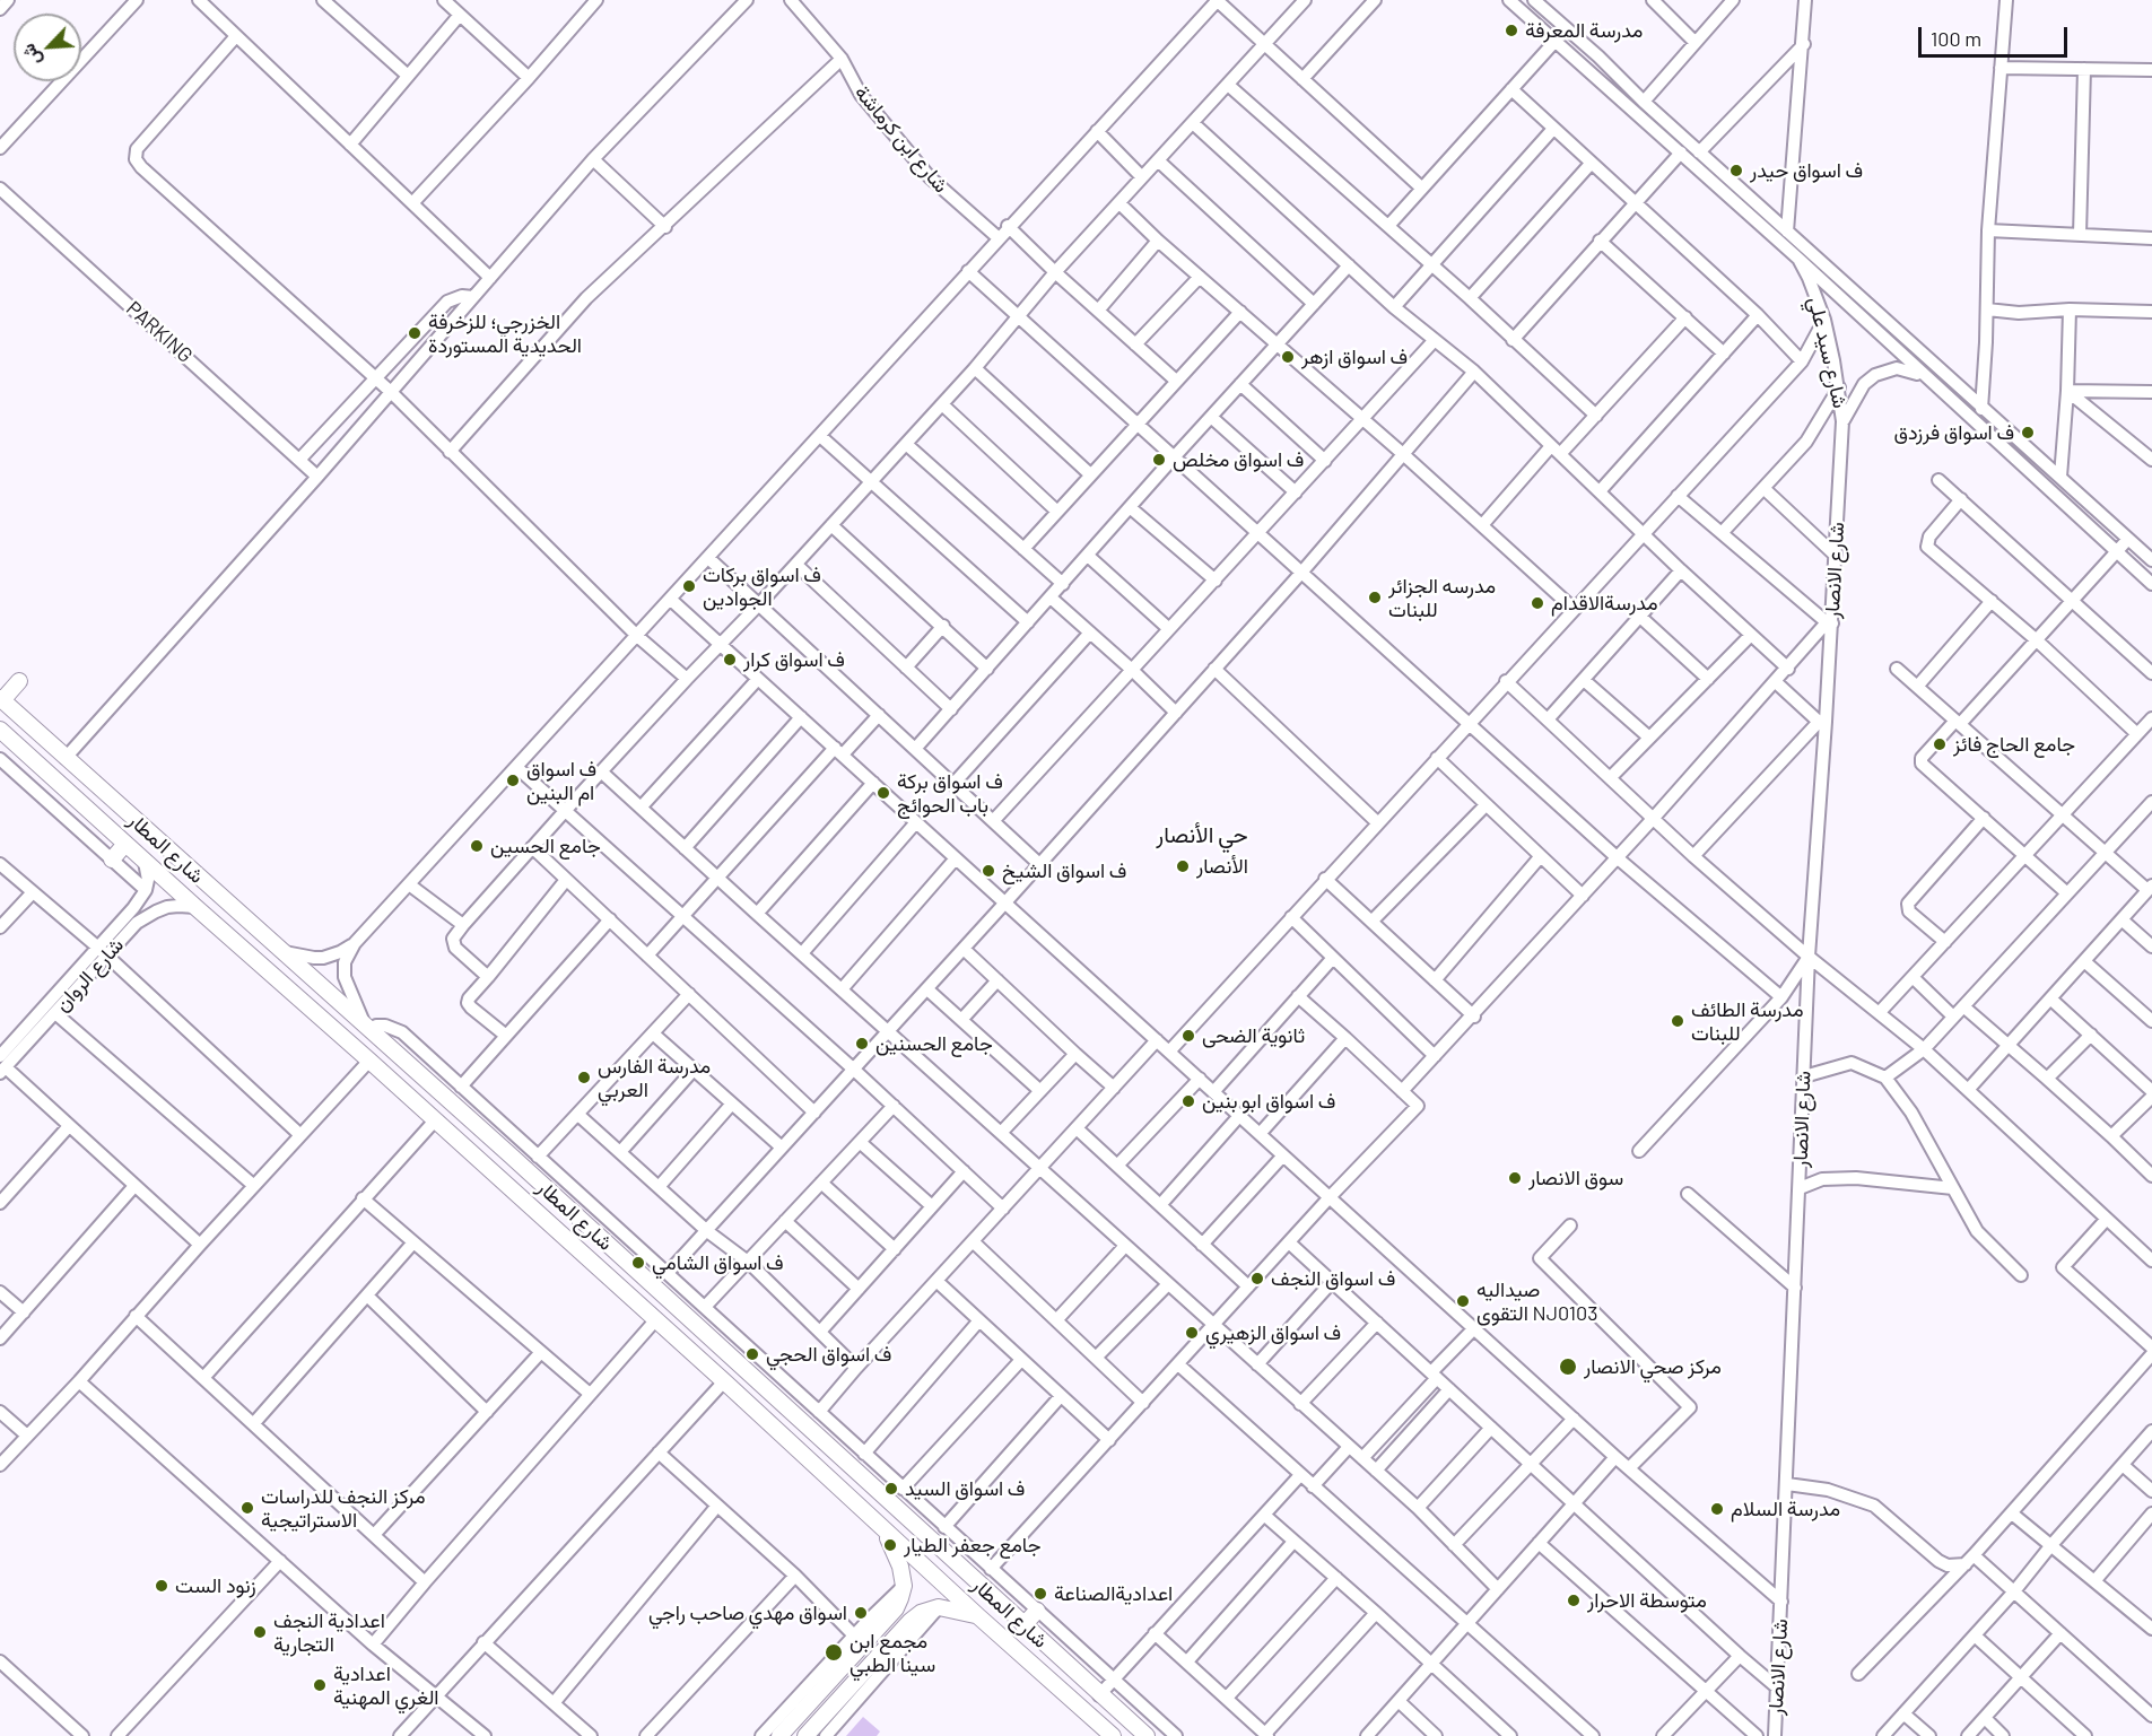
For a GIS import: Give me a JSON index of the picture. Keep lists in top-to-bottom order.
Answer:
{
  "streets": {
    "main road": ["شارع المطار"],
    "street": [
      "شارع ابن كرماشة",
      "PARKING",
      "شارع سيد علي",
      "شارع الانصار",
      "شارع الروان"
    ]
  },
  "crossings": [
    ["شارع سيد علي", "شارع الانصار"],
    ["شارع المطار", "شارع الروان"]
  ],
  "districts": ["حي الأنصار"],
  "places": [
    "مدرسة المعرفة",
    "ف اسواق حيدر",
    "الخزرجي؛ للزخرفة الحديدية المستوردة",
    "ف اسواق ازهر",
    "ف اسواق فرزدق",
    "ف اسواق مخلص",
    "ف اسواق بركات الجوادين",
    "مدرسه الجزائر للبنات",
    "مدرسةالاقدام",
    "ف اسواق كرار",
    "جامع الحاج فائز",
    "ف اسواق ام البنين",
    "ف اسواق بركة باب الحوائج",
    "جامع الحسين",
    "الأنصار",
    "ف اسواق الشيخ",
    "مدرسة الطائف للبنات",
    "ثانوية الضحى",
    "جامع الحسنين",
    "مدرسة الفارس العربي",
    "ف اسواق ابو بنين",
    "سوق الانصار",
    "ف اسواق الشامي",
    "ف اسواق النجف",
    "صيداليه التقوى NJ0103",
    "ف اسواق الزهيري",
    "ف اسواق الحجي",
    "مركز صحي الانصار",
    "ف اسواق السيد",
    "مركز النجف للدراسات الاستراتيجية",
    "مدرسة السلام",
    "جامع جعفر الطيار",
    "زنود الست",
    "اعداديةالصناعة",
    "متوسطة الاحرار",
    "اسواق مهدي صاحب راجي",
    "اعدادية النجف التجارية",
    "مجمع ابن سينا الطبي",
    "اعدادية الغري المهنية"
  ],
  "scale_bar": "100 m",
  "north": "bottom left"
}
